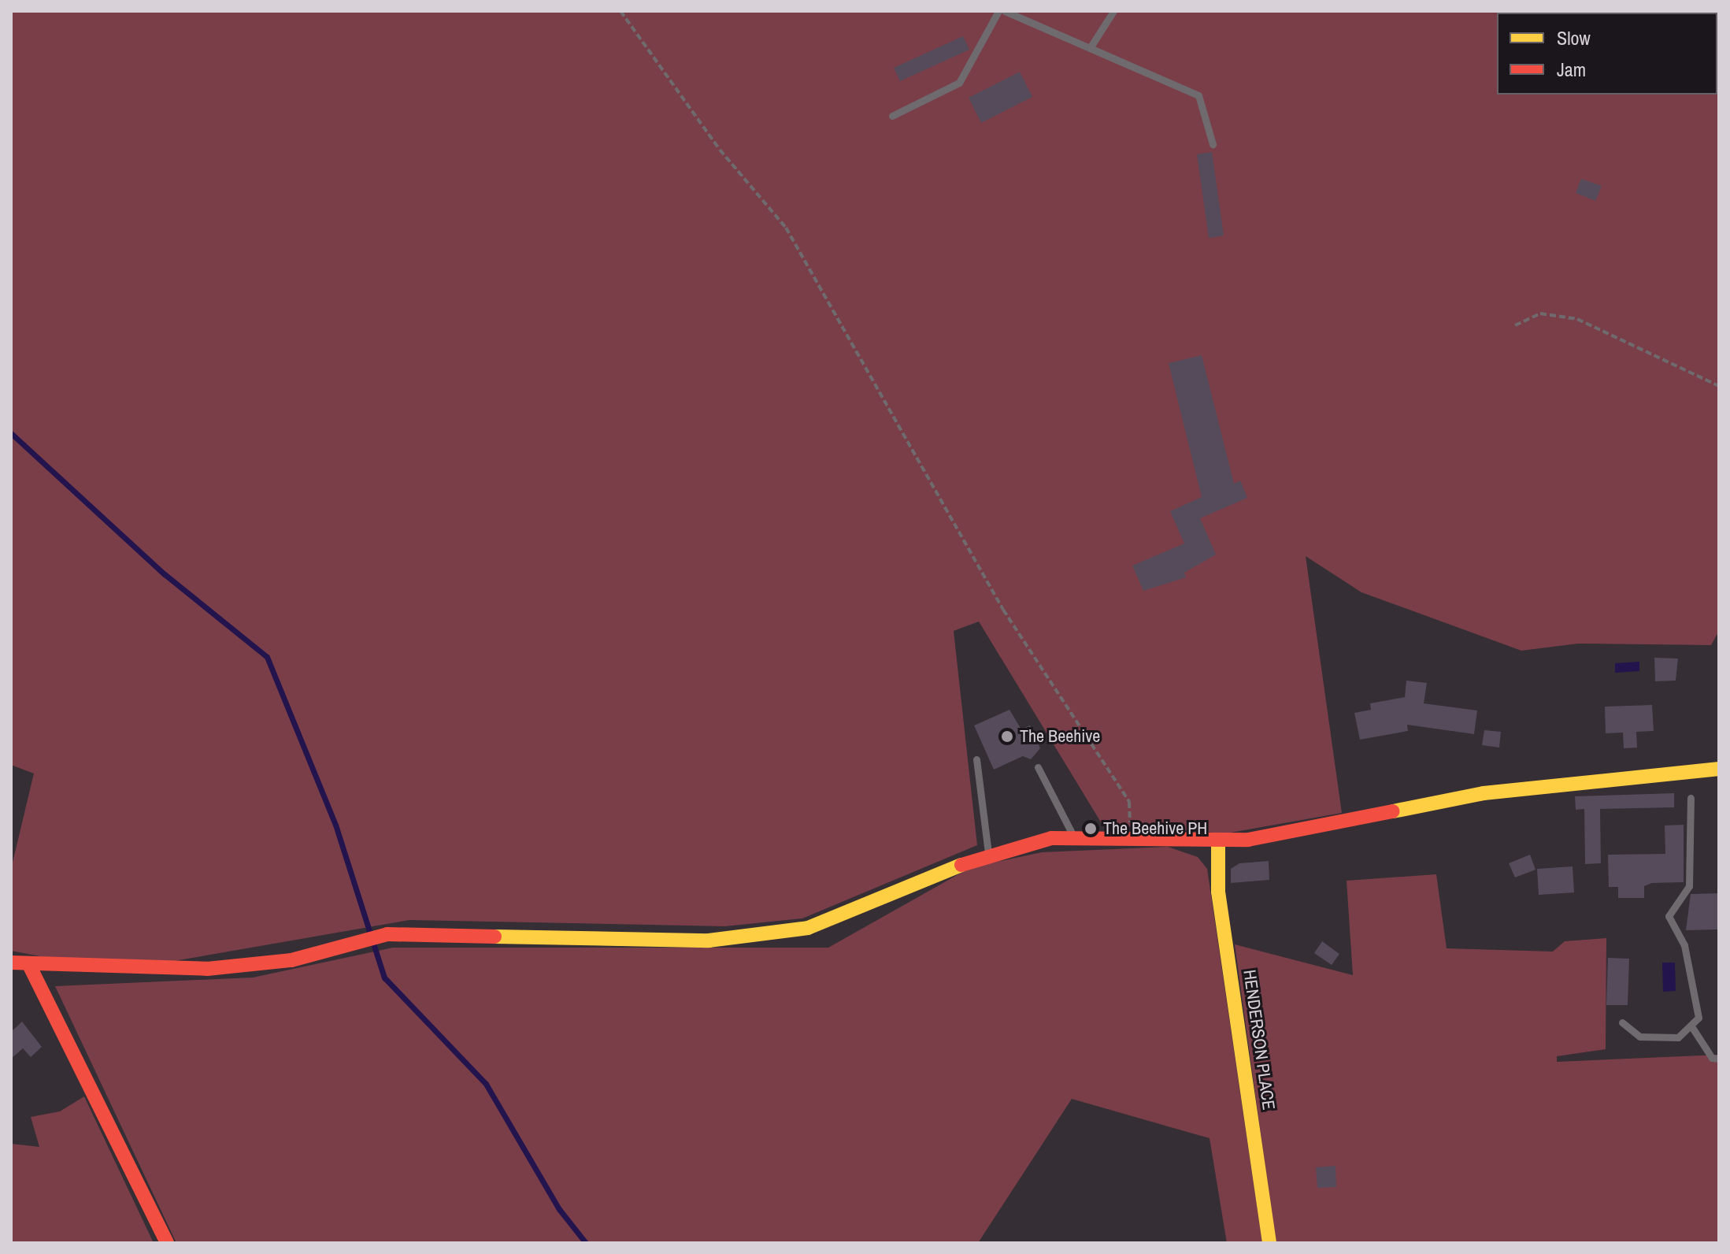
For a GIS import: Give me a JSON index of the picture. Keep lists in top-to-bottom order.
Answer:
{
  "streets": {
    "street": ["HENDERSON PLACE"]
  },
  "places": ["The Beehive", "The Beehive PH"],
  "legend": ["Slow", "Jam"]
}
